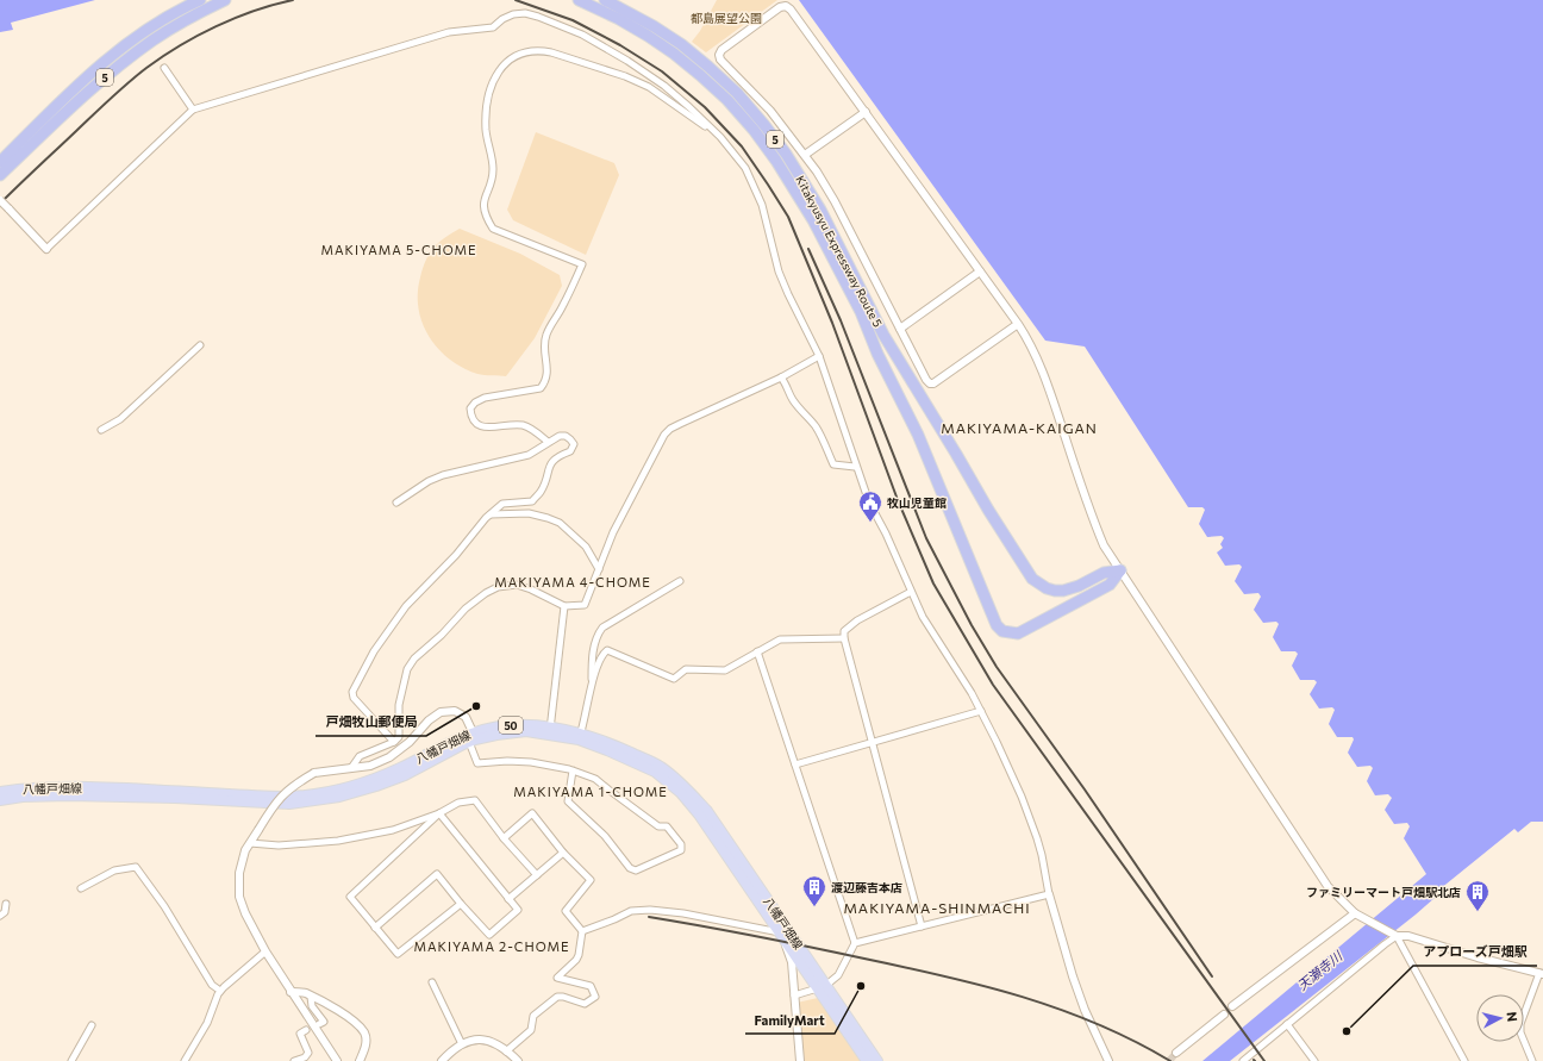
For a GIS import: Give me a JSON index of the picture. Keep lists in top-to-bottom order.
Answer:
{
  "streets": {
    "highway": ["5", "Kitakyusyu Expressway Route 5"],
    "main road": ["50", "八幡戸畑線"]
  },
  "districts": [
    "MAKIYAMA 5-CHOME",
    "MAKIYAMA-KAIGAN",
    "MAKIYAMA 4-CHOME",
    "MAKIYAMA 1-CHOME",
    "MAKIYAMA-SHINMACHI",
    "MAKIYAMA 2-CHOME"
  ],
  "water": ["天瀬寺川"],
  "parks": ["都島展望公園"],
  "places": {
    "public building": ["牧山児童館"],
    "other": ["戸畑牧山郵便局", "FamilyMart", "アプローズ戸畑駅"],
    "building": ["渡辺藤吉本店", "ファミリーマート戸畑駅北店"]
  },
  "north": "right"
}
